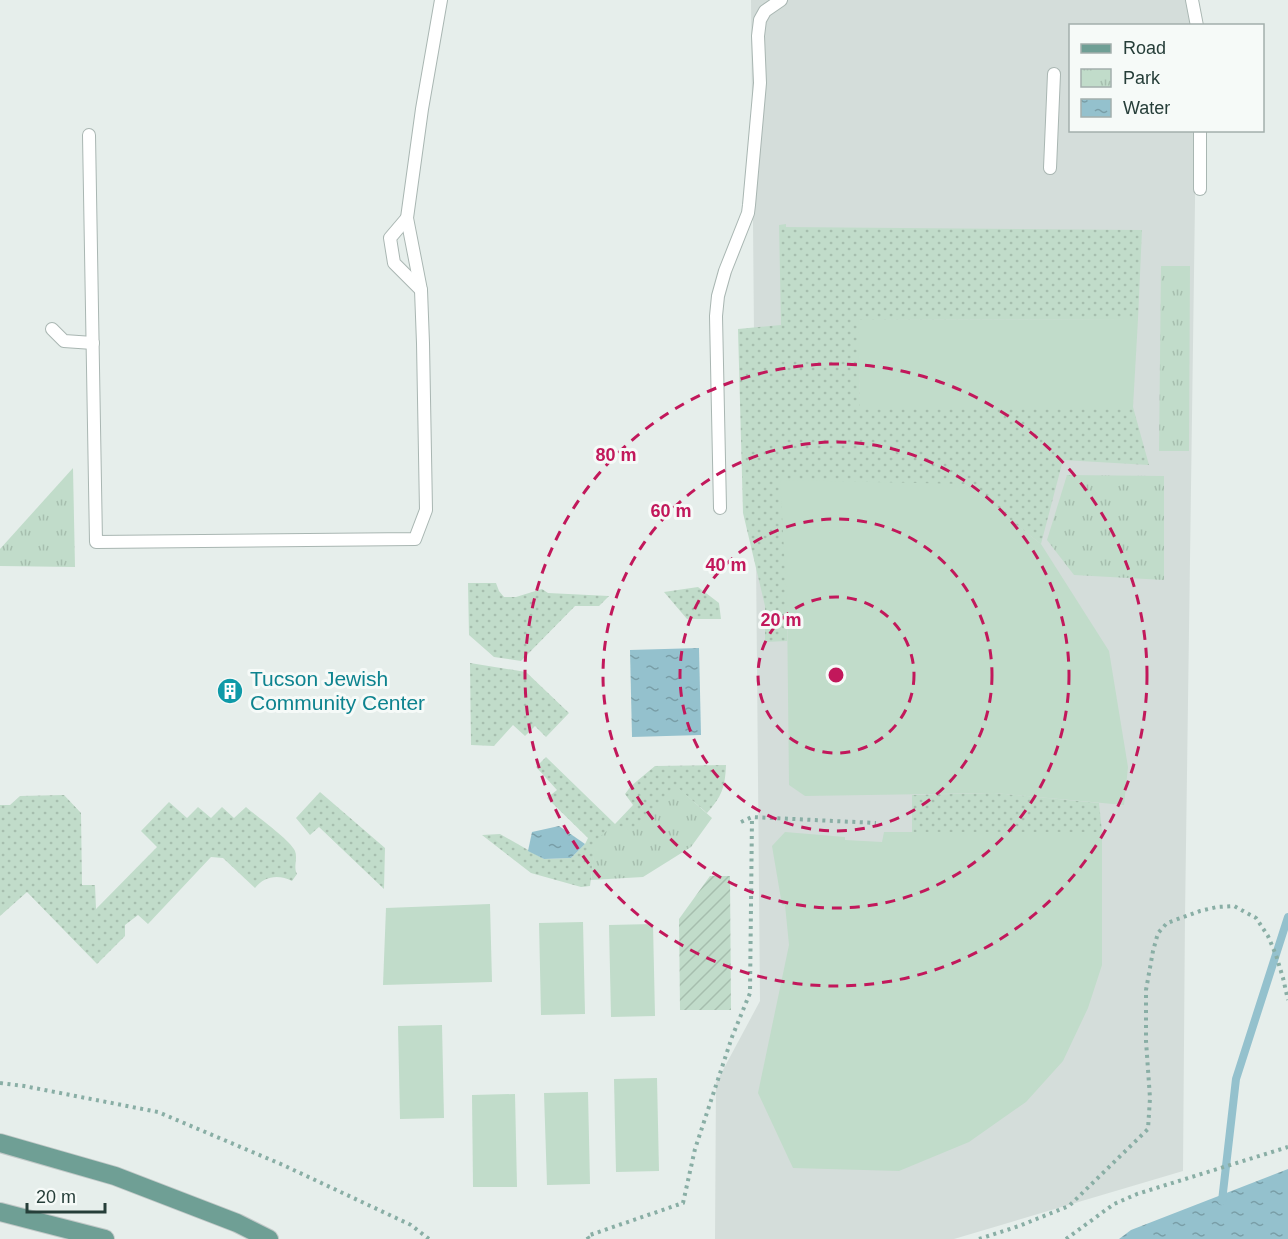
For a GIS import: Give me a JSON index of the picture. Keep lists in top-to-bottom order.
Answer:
{
  "places": {
    "building": ["Tucson Jewish Community Center"]
  },
  "legend": ["Road", "Park", "Water"],
  "scale_bar": "20 m",
  "rings": [
    "80 m",
    "60 m",
    "40 m",
    "20 m"
  ]
}
